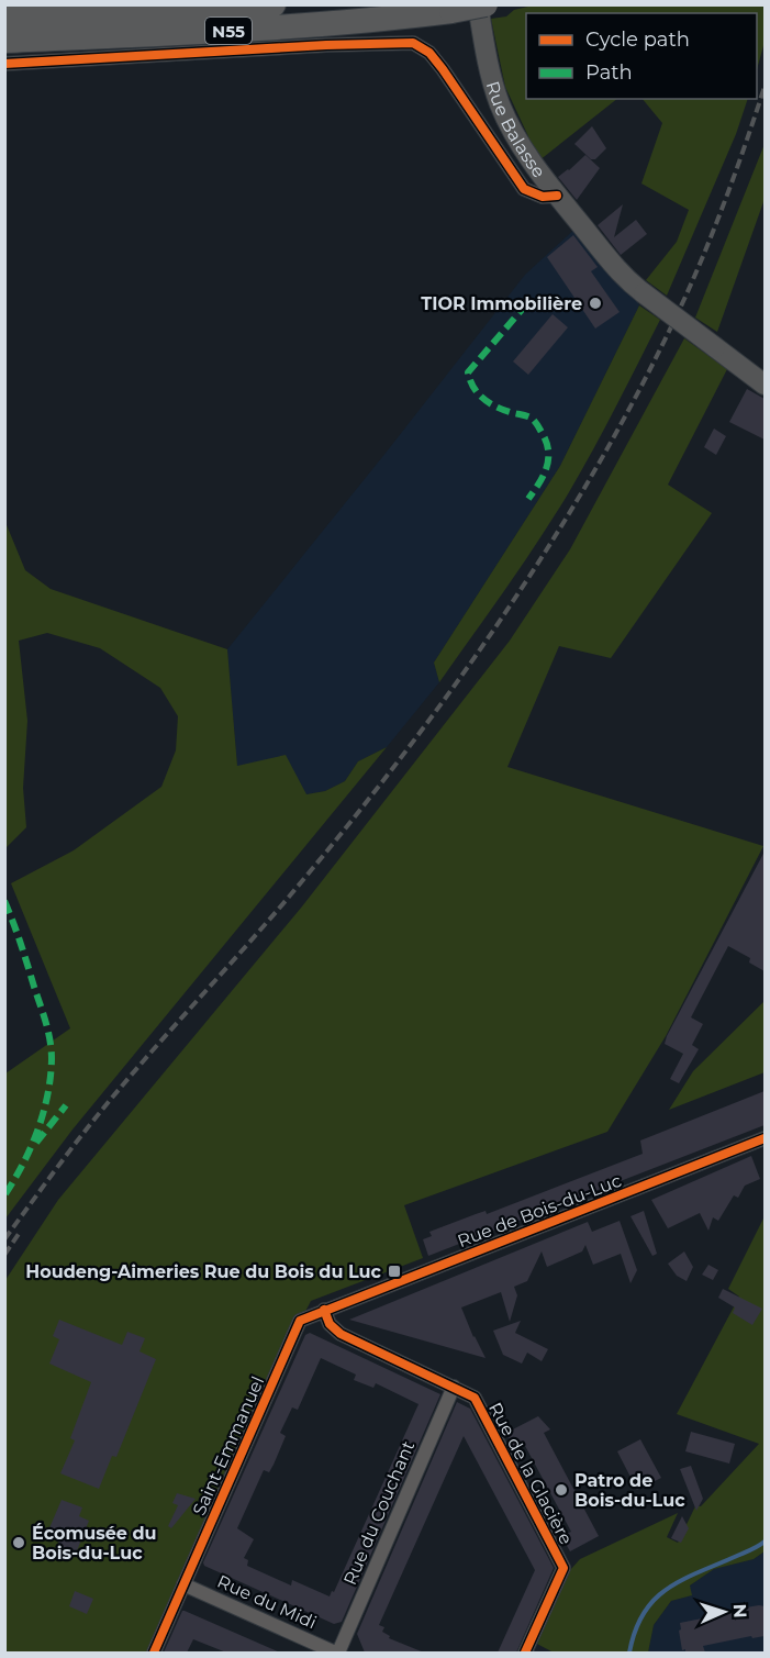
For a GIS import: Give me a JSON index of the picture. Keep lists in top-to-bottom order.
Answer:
{
  "streets": {
    "highway": ["N55"],
    "street": [
      "Rue Balasse",
      "Rue de Bois-du-Luc",
      "Saint-Emmanuel",
      "Rue de la Glacière",
      "Rue du Couchant",
      "Rue du Midi"
    ]
  },
  "crossings": [
    ["Rue de Bois-du-Luc", "Saint-Emmanuel"],
    ["Rue de Bois-du-Luc", "Rue de la Glacière"],
    ["Saint-Emmanuel", "Rue du Midi"],
    ["Rue de la Glacière", "Rue du Couchant"],
    ["Rue du Couchant", "Rue du Midi"]
  ],
  "places": {
    "other": ["TIOR Immobilière", "Patro de Bois-du-Luc", "Écomusée du Bois-du-Luc"],
    "transit": ["Houdeng-Aimeries Rue du Bois du Luc"]
  },
  "legend": ["Cycle path", "Path"],
  "north": "right"
}
